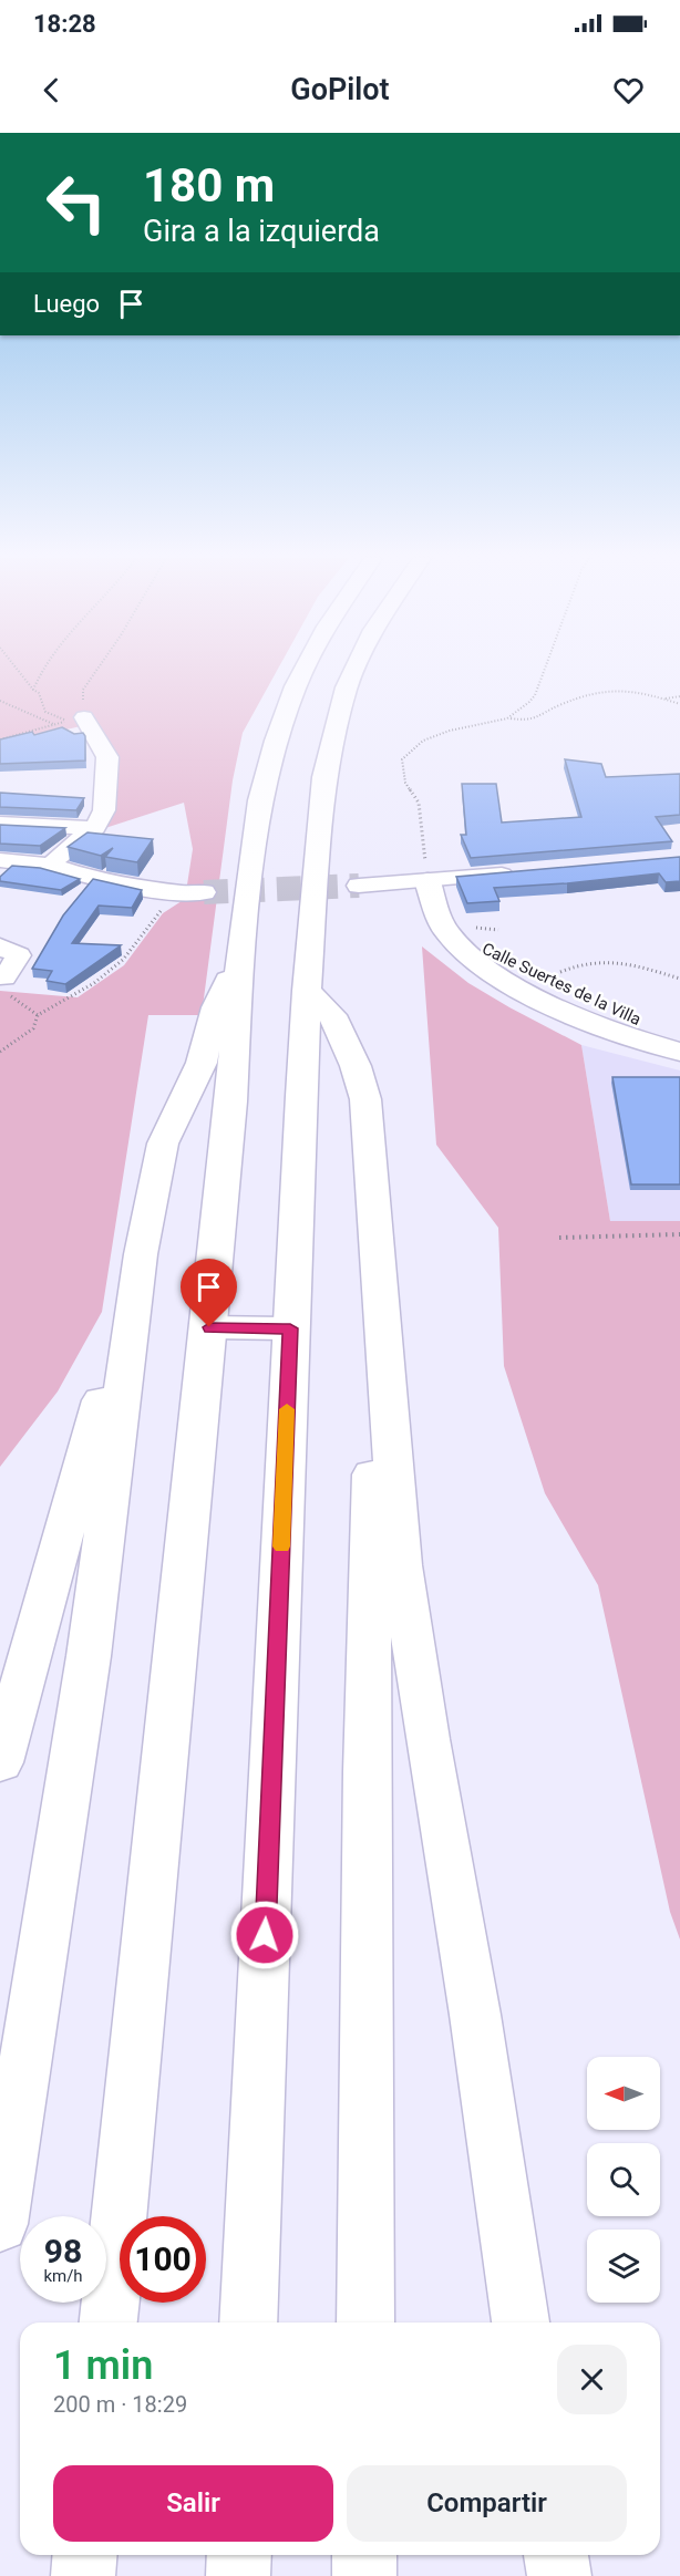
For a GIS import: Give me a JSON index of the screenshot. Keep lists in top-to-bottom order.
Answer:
{
  "streets": {
    "main road": ["Calle Suertes de la Villa"]
  },
  "north": "left",
  "page": {
    "status": "18:28",
    "header": "GoPilot",
    "turn": ["180 m", "Gira a la izquierda"],
    "then": "Luego",
    "speed": "98 km/h",
    "limit": "100",
    "heading": ["1 min", "200 m · 18:29"],
    "buttons": ["Salir", "Compartir"]
  }
}
